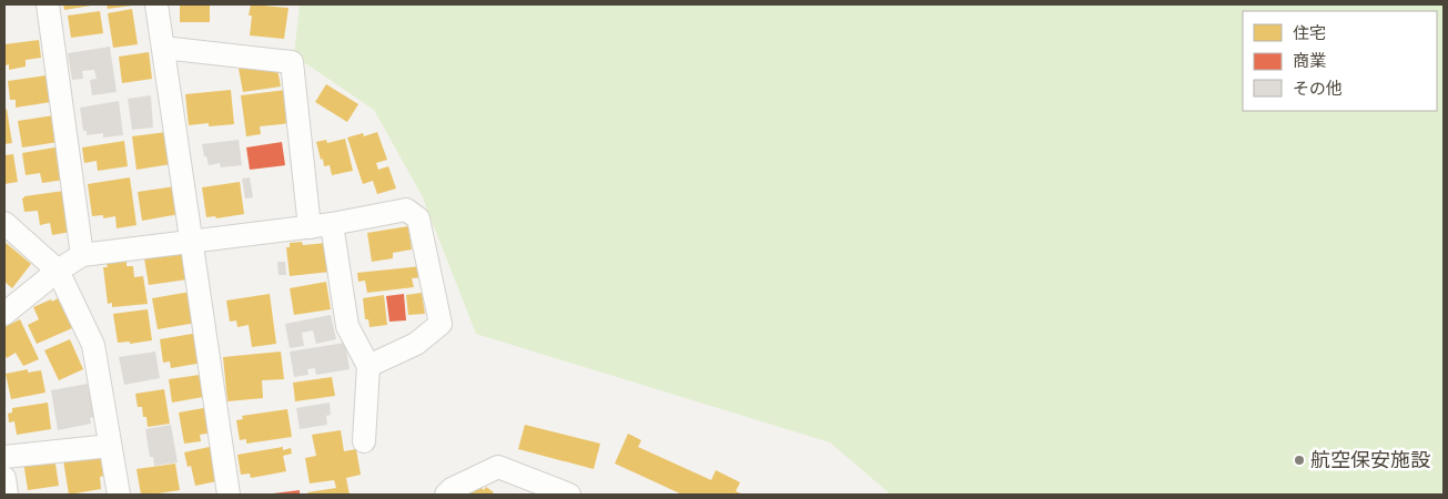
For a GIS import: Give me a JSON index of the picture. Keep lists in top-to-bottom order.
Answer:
{
  "places": ["航空保安施設"],
  "legend": ["住宅", "商業", "その他"]
}
